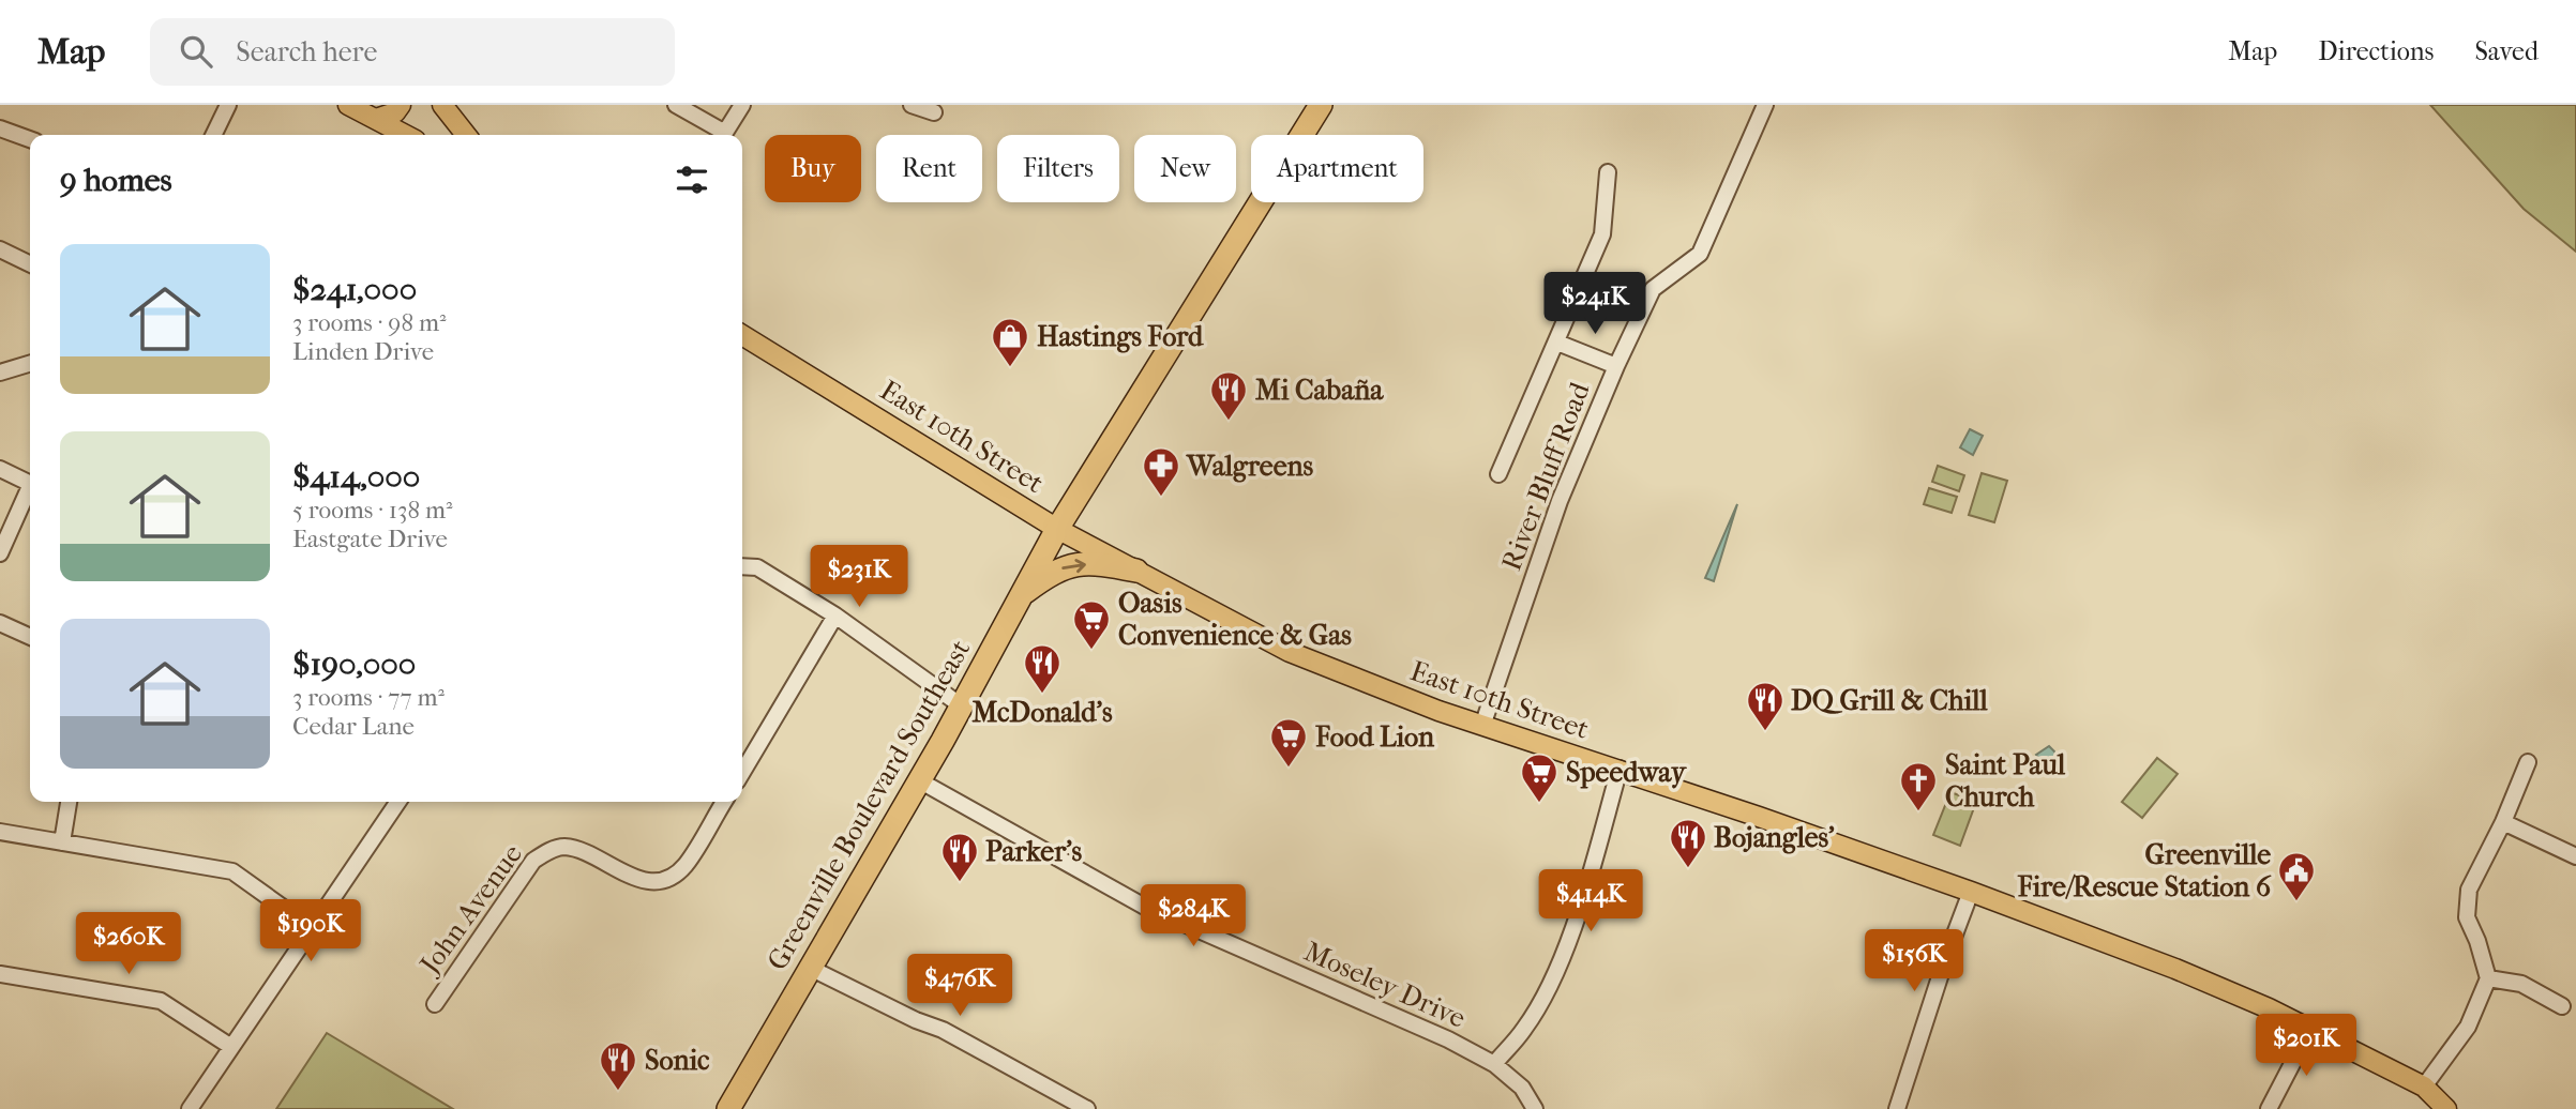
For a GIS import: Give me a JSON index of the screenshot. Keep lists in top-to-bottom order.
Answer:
{
  "streets": {
    "highway": ["Greenville Boulevard Southeast"],
    "main road": ["East 10th Street"],
    "street": ["River Bluff Road", "John Avenue", "Moseley Drive"]
  },
  "crossings": [
    ["East 10th Street", "River Bluff Road"],
    ["East 10th Street", "Greenville Boulevard Southeast"],
    ["Greenville Boulevard Southeast", "Moseley Drive"]
  ],
  "places": {
    "shop": ["Hastings Ford"],
    "restaurant": [
      "Mi Cabaña",
      "McDonald's",
      "DQ Grill & Chill",
      "Bojangles'",
      "Parker's",
      "Sonic"
    ],
    "pharmacy": ["Walgreens"],
    "supermarket": ["Oasis Convenience & Gas", "Food Lion", "Speedway"],
    "church": ["Saint Paul Church"],
    "public building": ["Greenville Fire/Rescue Station 6"]
  },
  "page": {
    "header": "Map",
    "search": "Search here",
    "nav": ["Map", "Directions", "Saved"],
    "chip": [
      "Buy",
      "Rent",
      "Filters",
      "New",
      "Apartment"
    ],
    "heading": "9 homes",
    "list": [
      {
        "name": "$241,000",
        "note": "3 rooms · 98 m² · Linden Drive"
      },
      {
        "name": "$414,000",
        "note": "5 rooms · 138 m² · Eastgate Drive"
      },
      {
        "name": "$190,000",
        "note": "3 rooms · 77 m² · Cedar Lane"
      }
    ],
    "price": [
      "$241K",
      "$231K",
      "$414K",
      "$284K",
      "$190K",
      "$260K",
      "$156K",
      "$476K",
      "$201K"
    ]
  }
}
